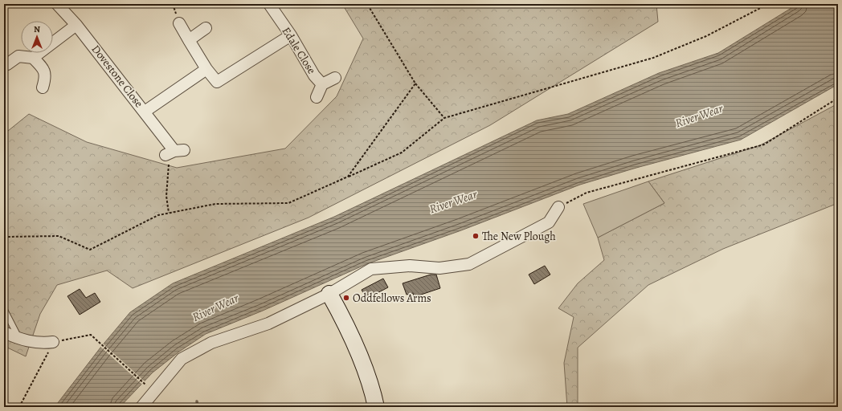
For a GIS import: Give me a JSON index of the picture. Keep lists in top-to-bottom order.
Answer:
{
  "streets": {
    "street": ["Edale Close", "Dovestone Close"]
  },
  "water": ["River Wear"],
  "places": ["The New Plough", "Oddfellows Arms"],
  "north": "top"
}
